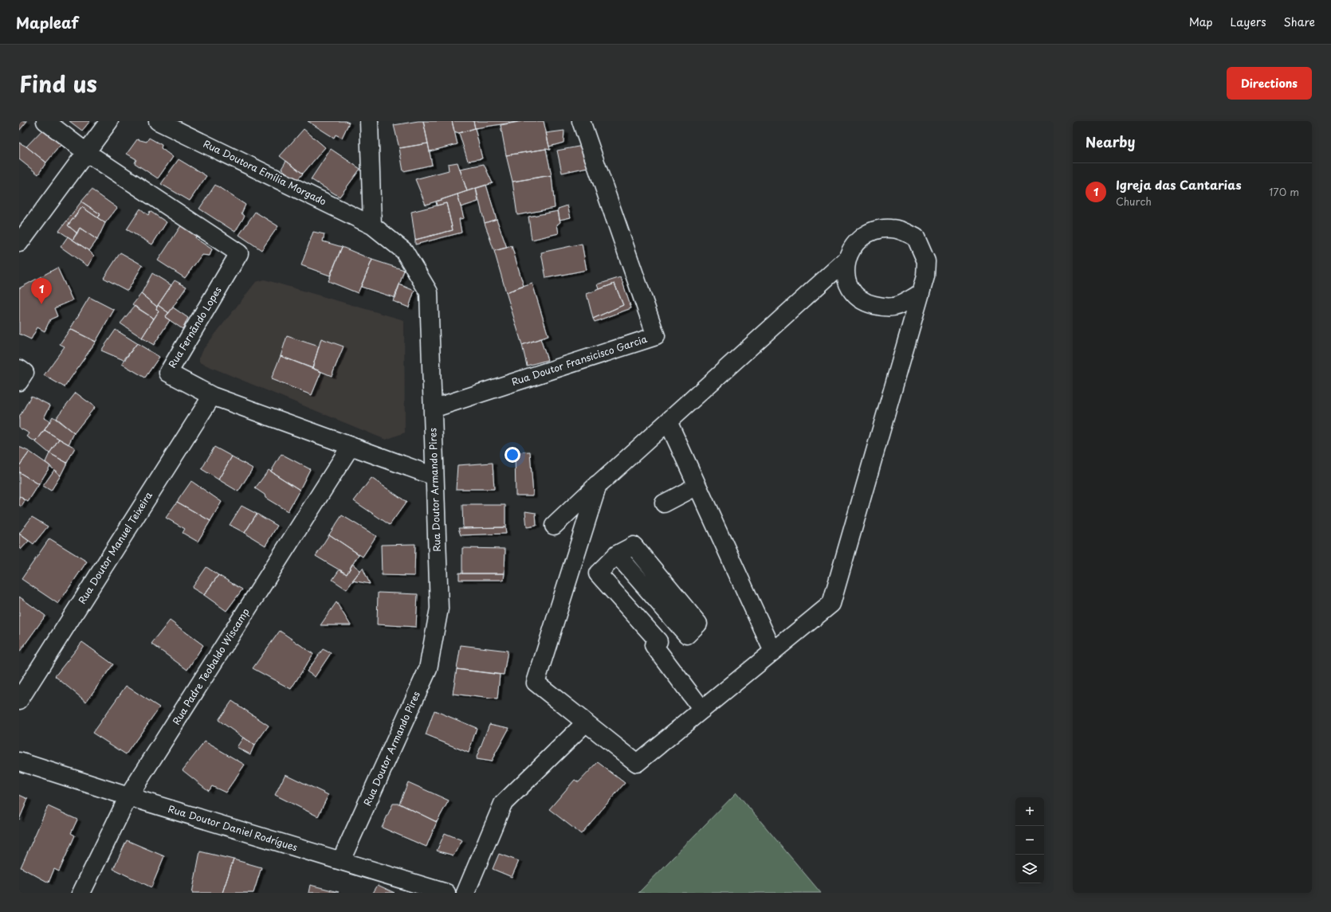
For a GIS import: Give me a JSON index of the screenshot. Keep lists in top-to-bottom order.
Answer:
{
  "streets": {
    "street": [
      "Rua Doutora Emília Morgado",
      "Rua Fernãndo Lopes",
      "Rua Doutor Fransicisco Garcia",
      "Rua Doutor Armando Pires",
      "Rua Doutor Manuel Teixeira",
      "Rua Padre Teobaldo Wiscamp",
      "Rua Doutor Daniel Rodrígues"
    ]
  },
  "crossings": [
    ["Rua Doutora Emília Morgado", "Rua Doutor Armando Pires"],
    ["Rua Fernãndo Lopes", "Rua Doutor Armando Pires"],
    ["Rua Fernãndo Lopes", "Rua Doutor Manuel Teixeira"],
    ["Rua Fernãndo Lopes", "Rua Padre Teobaldo Wiscamp"],
    ["Rua Doutor Fransicisco Garcia", "Rua Doutor Armando Pires"],
    ["Rua Doutor Armando Pires", "Rua Doutor Daniel Rodrígues"],
    ["Rua Padre Teobaldo Wiscamp", "Rua Doutor Daniel Rodrígues"]
  ],
  "page": {
    "header": "Mapleaf",
    "nav": ["Map", "Layers", "Share"],
    "title": "Find us",
    "buttons": "Directions",
    "heading": "Nearby",
    "list": [
      {
        "mark": "1",
        "name": "Igreja das Cantarias",
        "note": "Church",
        "value": "170 m"
      }
    ],
    "pins": "1",
    "map_buttons": ["+", "−"]
  }
}
